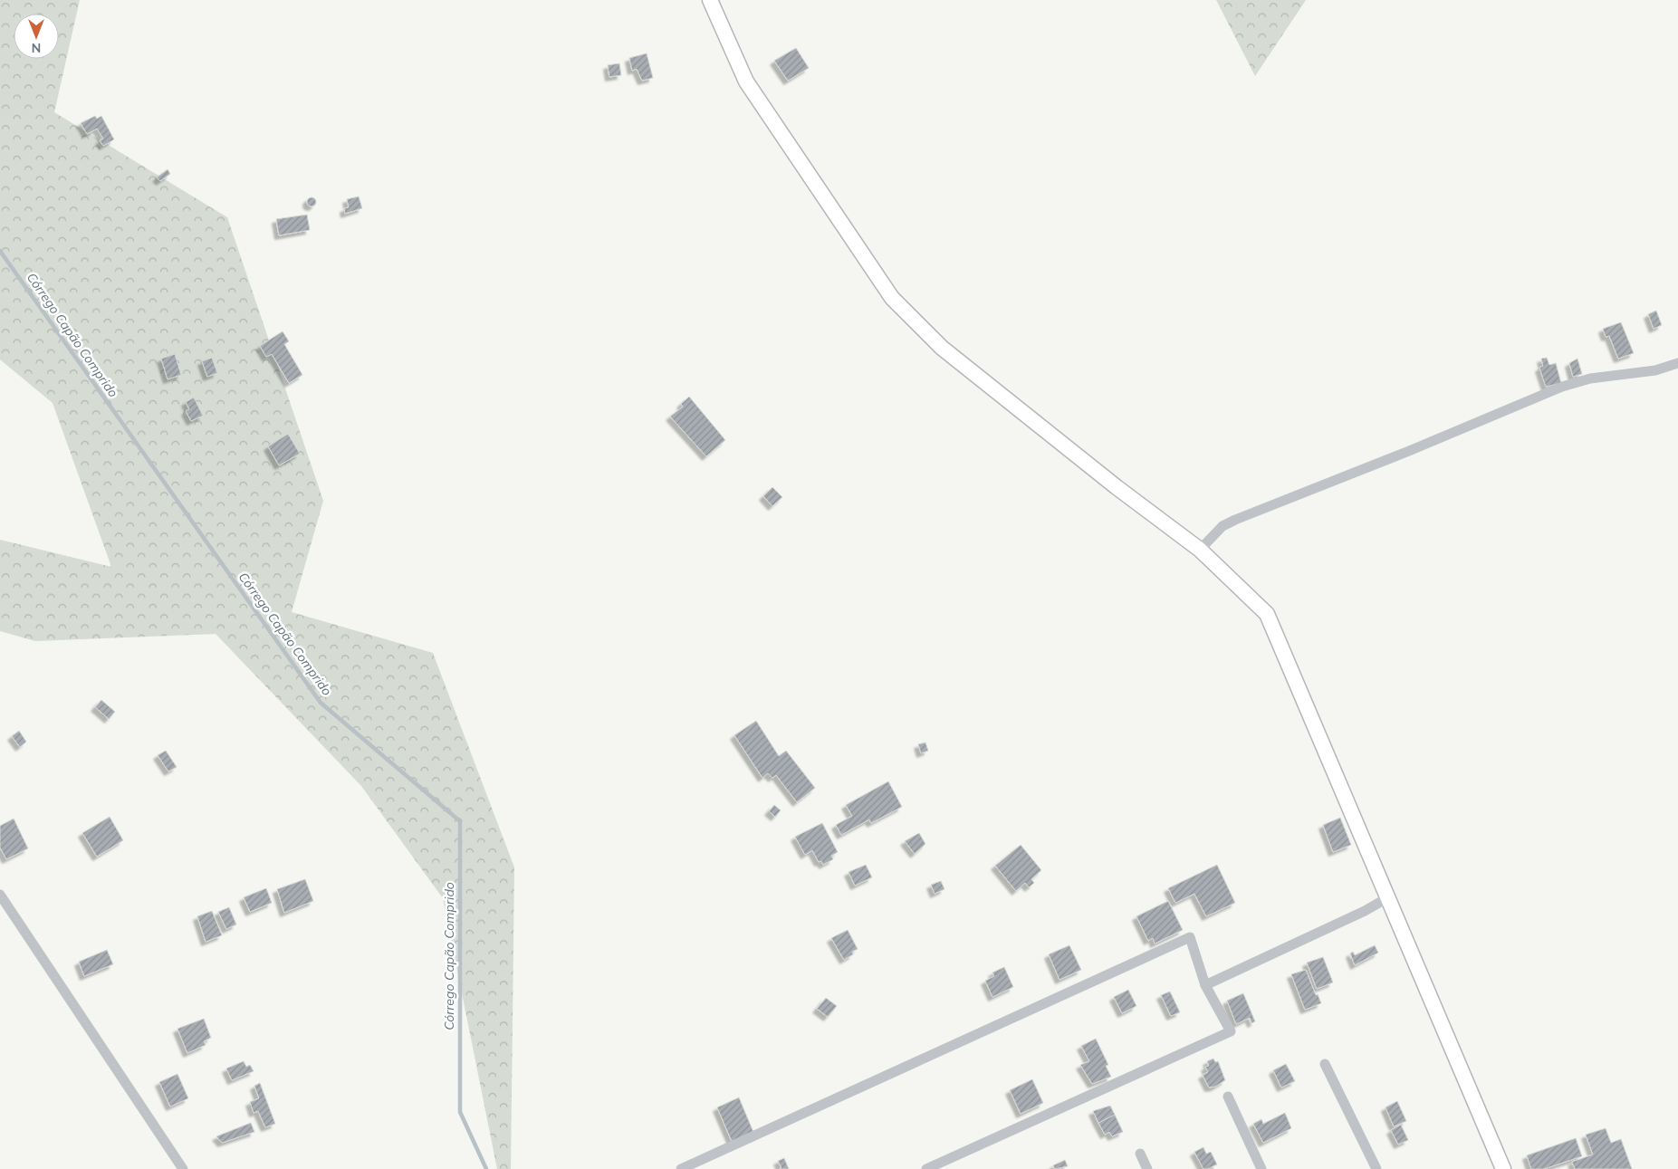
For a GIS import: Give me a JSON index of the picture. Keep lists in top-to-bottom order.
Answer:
{
  "water": ["Córrego Capão Comprido"],
  "north": "bottom"
}
